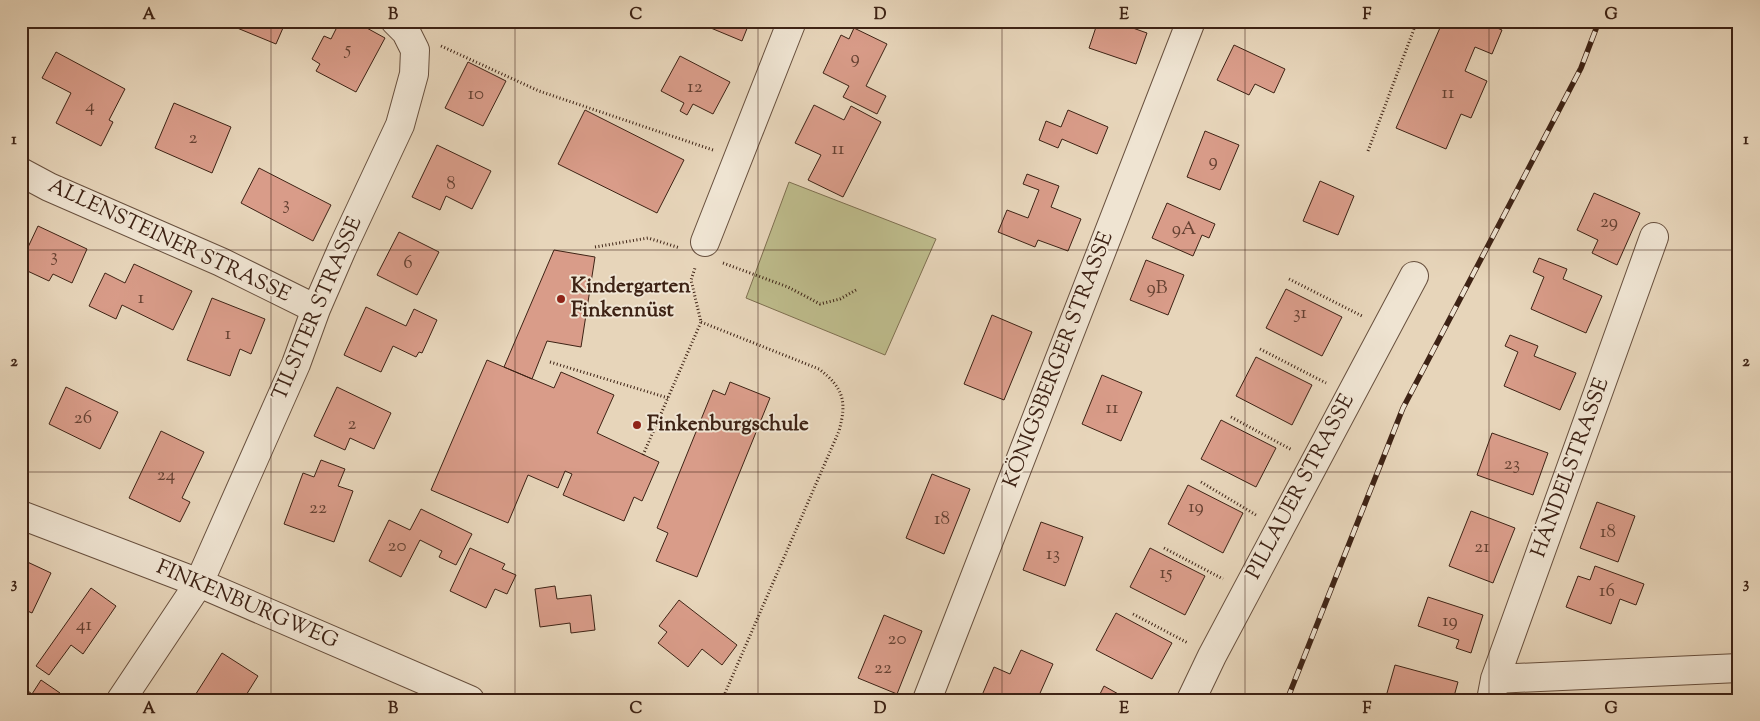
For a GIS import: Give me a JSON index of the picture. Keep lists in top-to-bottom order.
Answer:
{
  "streets": {
    "street": [
      "ALLENSTEINER STRASSE",
      "TILSITER STRASSE",
      "KÖNIGSBERGER STRASSE",
      "HÄNDELSTRASSE",
      "PILLAUER STRASSE",
      "FINKENBURGWEG"
    ]
  },
  "crossings": [
    ["ALLENSTEINER STRASSE", "TILSITER STRASSE"],
    ["TILSITER STRASSE", "FINKENBURGWEG"]
  ],
  "places": ["Kindergarten Finkennüst", "Finkenburgschule"],
  "house_numbers": [
    "5",
    "9",
    "12",
    "11",
    "10",
    "4",
    "2",
    "11",
    "9",
    "8",
    "3",
    "29",
    "9A",
    "3",
    "6",
    "9B",
    "1",
    "31",
    "1",
    "11",
    "26",
    "2",
    "23",
    "24",
    "19",
    "22",
    "18",
    "18",
    "20",
    "21",
    "13",
    "15",
    "16",
    "19",
    "41",
    "20",
    "22"
  ],
  "grid": {
    "columns": [
      "A",
      "B",
      "C",
      "D",
      "E",
      "F",
      "G"
    ],
    "rows": ["1", "2", "3"]
  }
}
